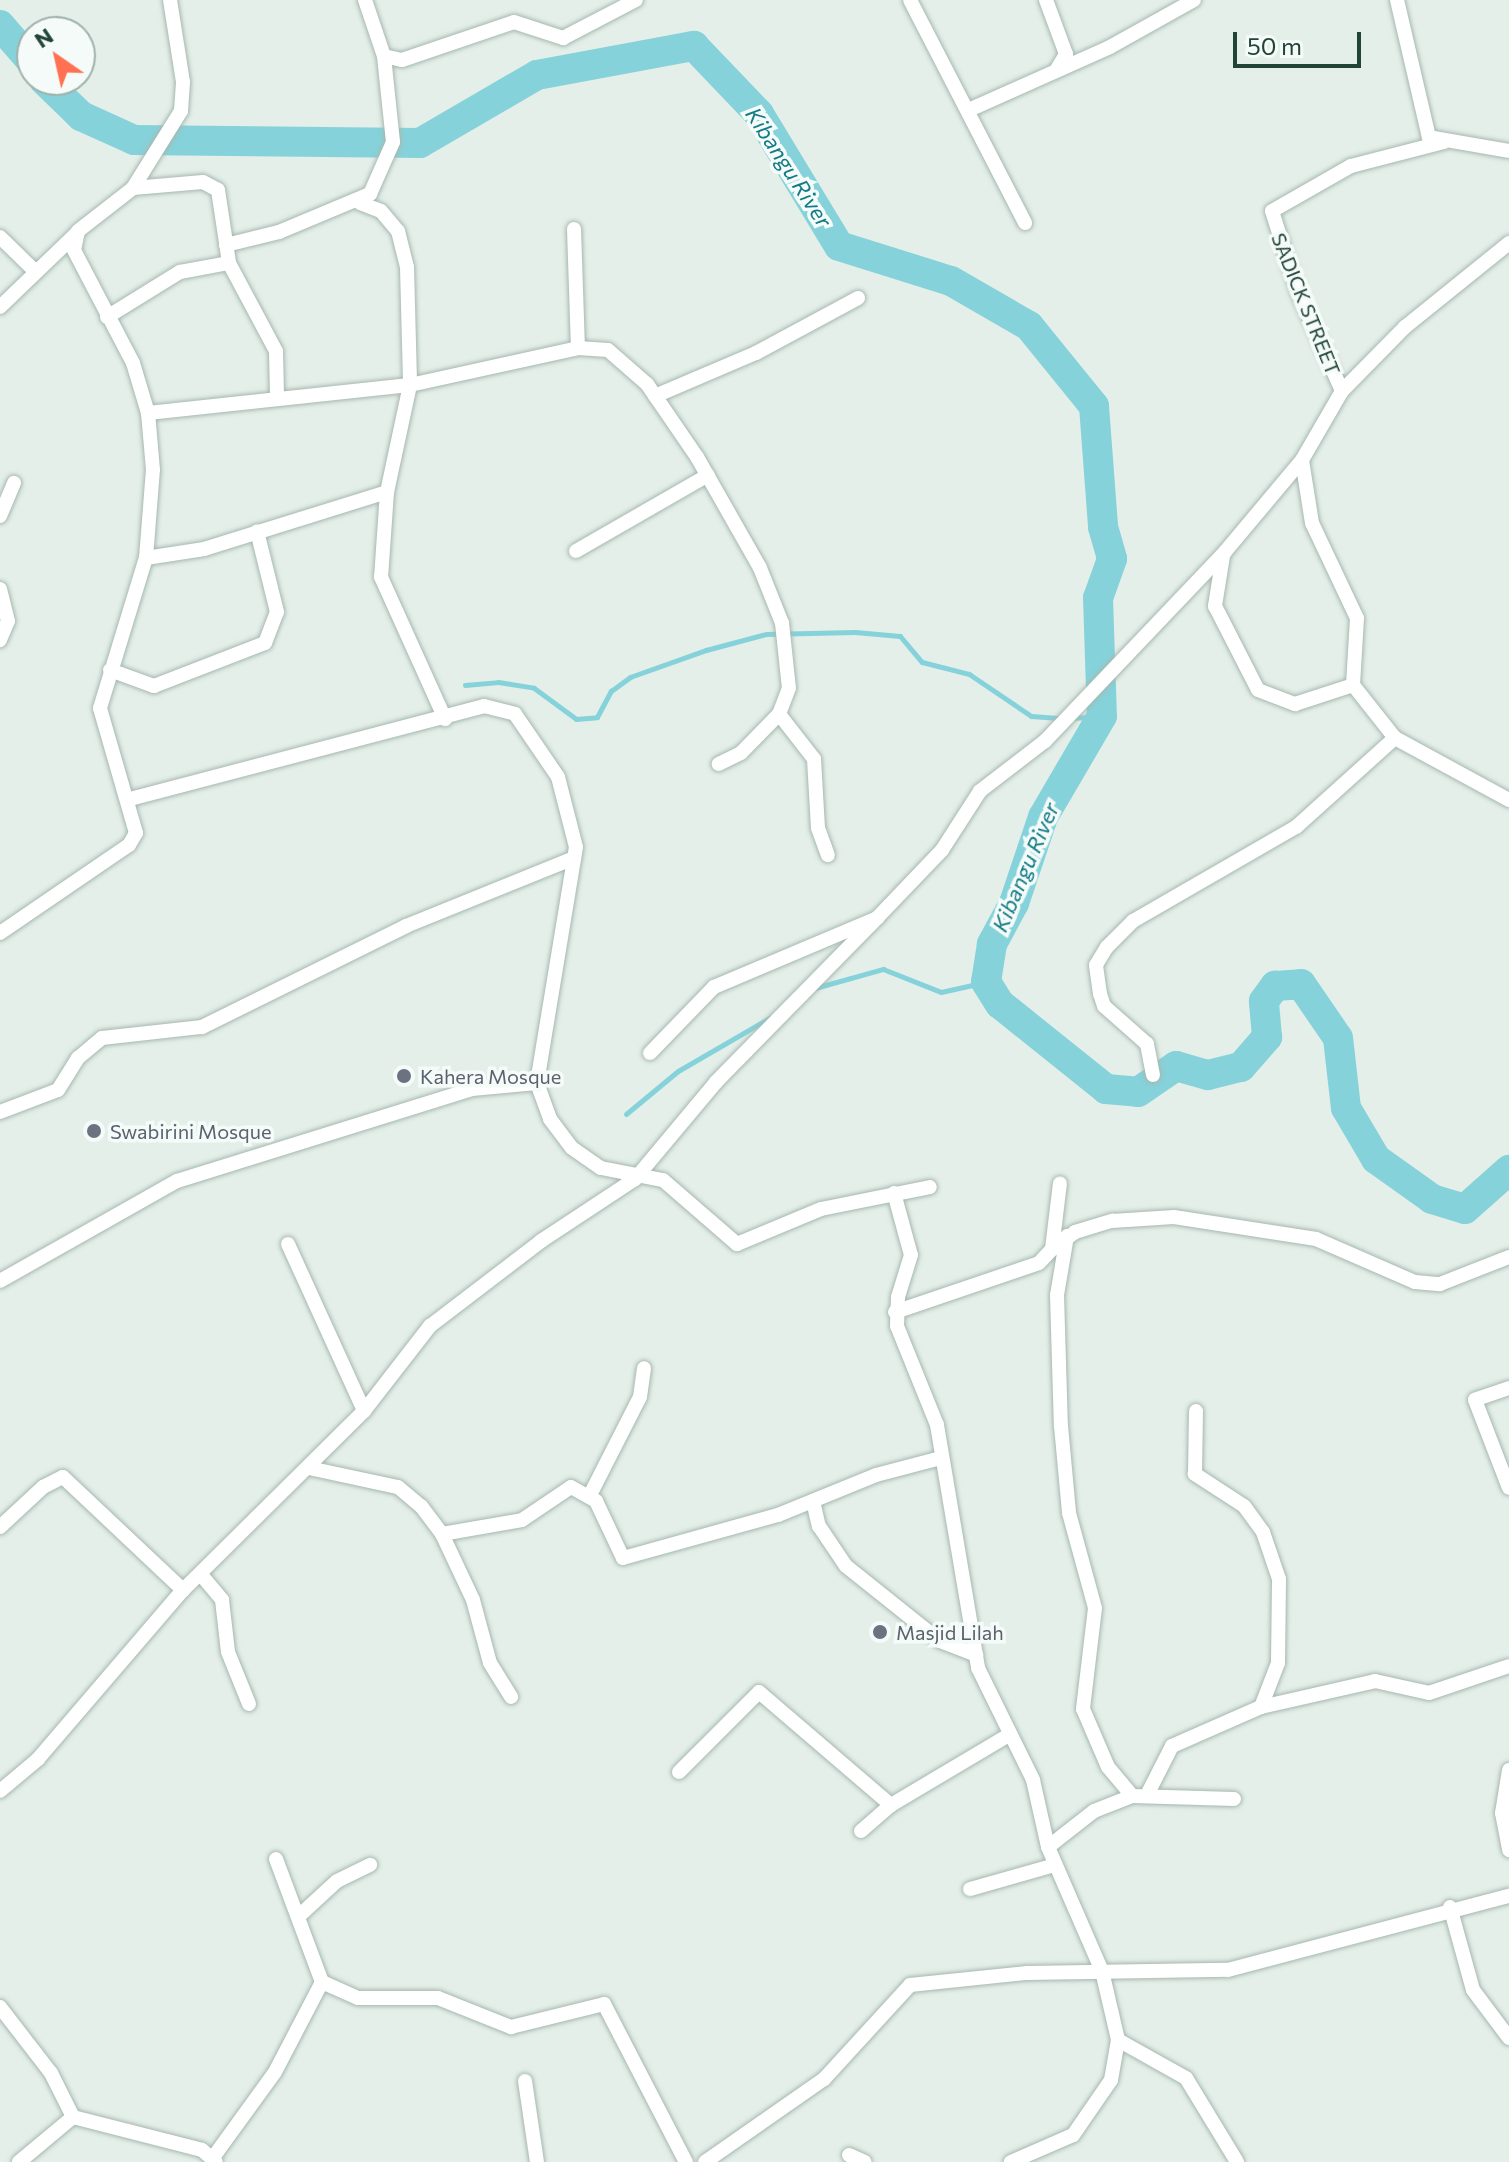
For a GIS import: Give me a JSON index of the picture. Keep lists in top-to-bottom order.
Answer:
{
  "streets": {
    "street": ["SADICK STREET"]
  },
  "water": ["Kibangu River"],
  "places": ["Kahera Mosque", "Swabirini Mosque", "Masjid Lilah"],
  "scale_bar": "50 m",
  "north": "top left"
}
